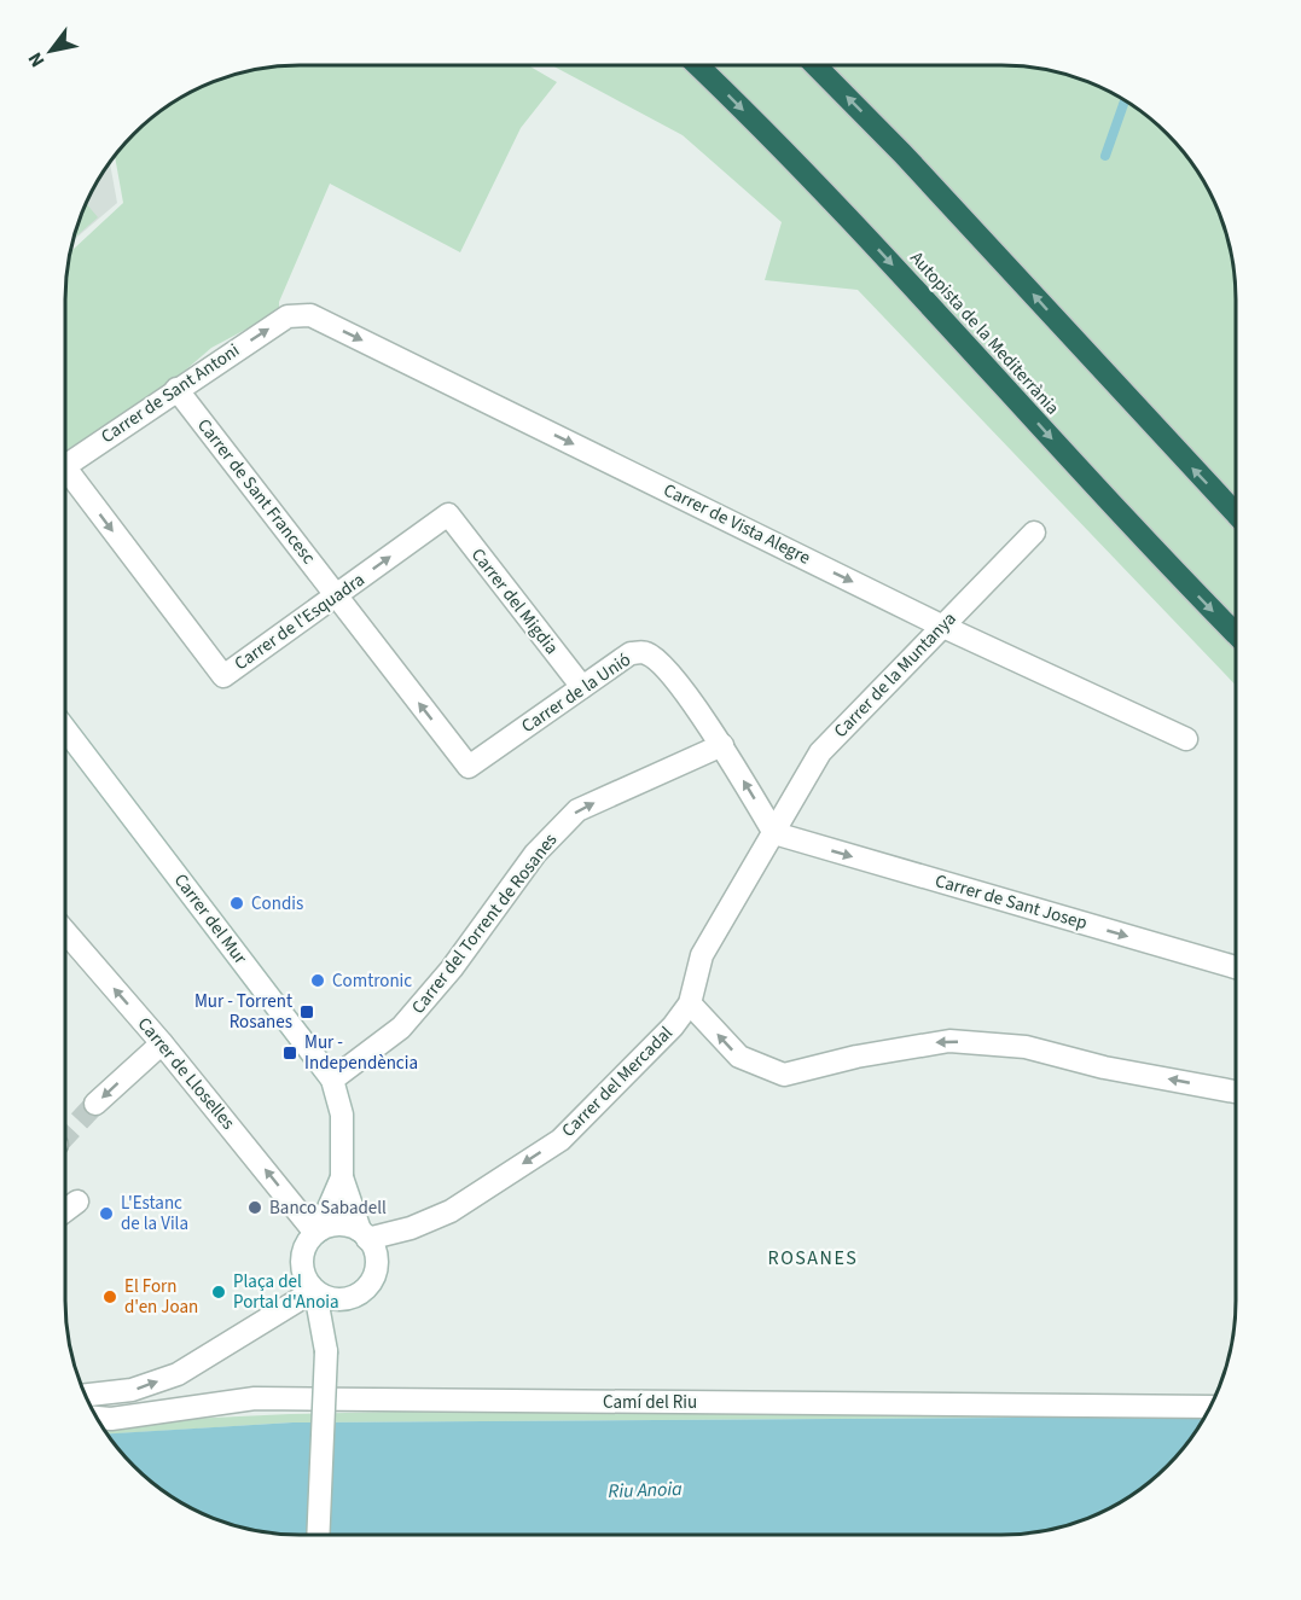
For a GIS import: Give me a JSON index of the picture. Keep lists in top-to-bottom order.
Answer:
{
  "streets": {
    "highway": ["Autopista de la Mediterrània"],
    "street": [
      "Carrer de Sant Antoni",
      "Carrer de Sant Francesc",
      "Carrer de Vista Alegre",
      "Carrer del Migdia",
      "Carrer de l'Esquadra",
      "Carrer de la Muntanya",
      "Carrer de la Unió",
      "Carrer de Sant Josep",
      "Carrer del Mur",
      "Carrer del Torrent de Rosanes",
      "Carrer de Lloselles",
      "Carrer del Mercadal",
      "Camí del Riu"
    ]
  },
  "crossings": [
    ["Carrer de Sant Antoni", "Carrer de Sant Francesc"],
    ["Carrer de Sant Antoni", "Carrer de Vista Alegre"],
    ["Carrer de Sant Francesc", "Carrer de l'Esquadra"],
    ["Carrer de Sant Francesc", "Carrer de la Unió"],
    ["Carrer de Vista Alegre", "Carrer de la Muntanya"],
    ["Carrer del Migdia", "Carrer de l'Esquadra"],
    ["Carrer del Migdia", "Carrer de la Unió"],
    ["Carrer de la Muntanya", "Carrer de la Unió"],
    ["Carrer de la Muntanya", "Carrer de Sant Josep"],
    ["Carrer de la Muntanya", "Carrer del Mercadal"],
    ["Carrer de la Unió", "Carrer de Sant Josep"],
    ["Carrer de la Unió", "Carrer del Torrent de Rosanes"],
    ["Carrer de la Unió", "Carrer del Mercadal"],
    ["Carrer de Sant Josep", "Carrer del Mercadal"],
    ["Carrer del Mur", "Carrer del Torrent de Rosanes"],
    ["Carrer de Lloselles", "Carrer del Mercadal"]
  ],
  "one_way": [
    "Carrer de Sant Antoni",
    "Carrer de Sant Francesc",
    "Carrer de Vista Alegre",
    "Carrer del Torrent de Rosanes",
    "Carrer de Lloselles",
    "Carrer del Mercadal"
  ],
  "districts": ["ROSANES"],
  "water": ["Riu Anoia"],
  "places": {
    "other": [
      "Condis",
      "Comtronic",
      "Banco Sabadell",
      "L'Estanc de la Vila",
      "Plaça del Portal d'Anoia",
      "El Forn d'en Joan"
    ],
    "transit": ["Mur - Torrent Rosanes", "Mur - Independència"]
  },
  "north": "bottom left"
}
